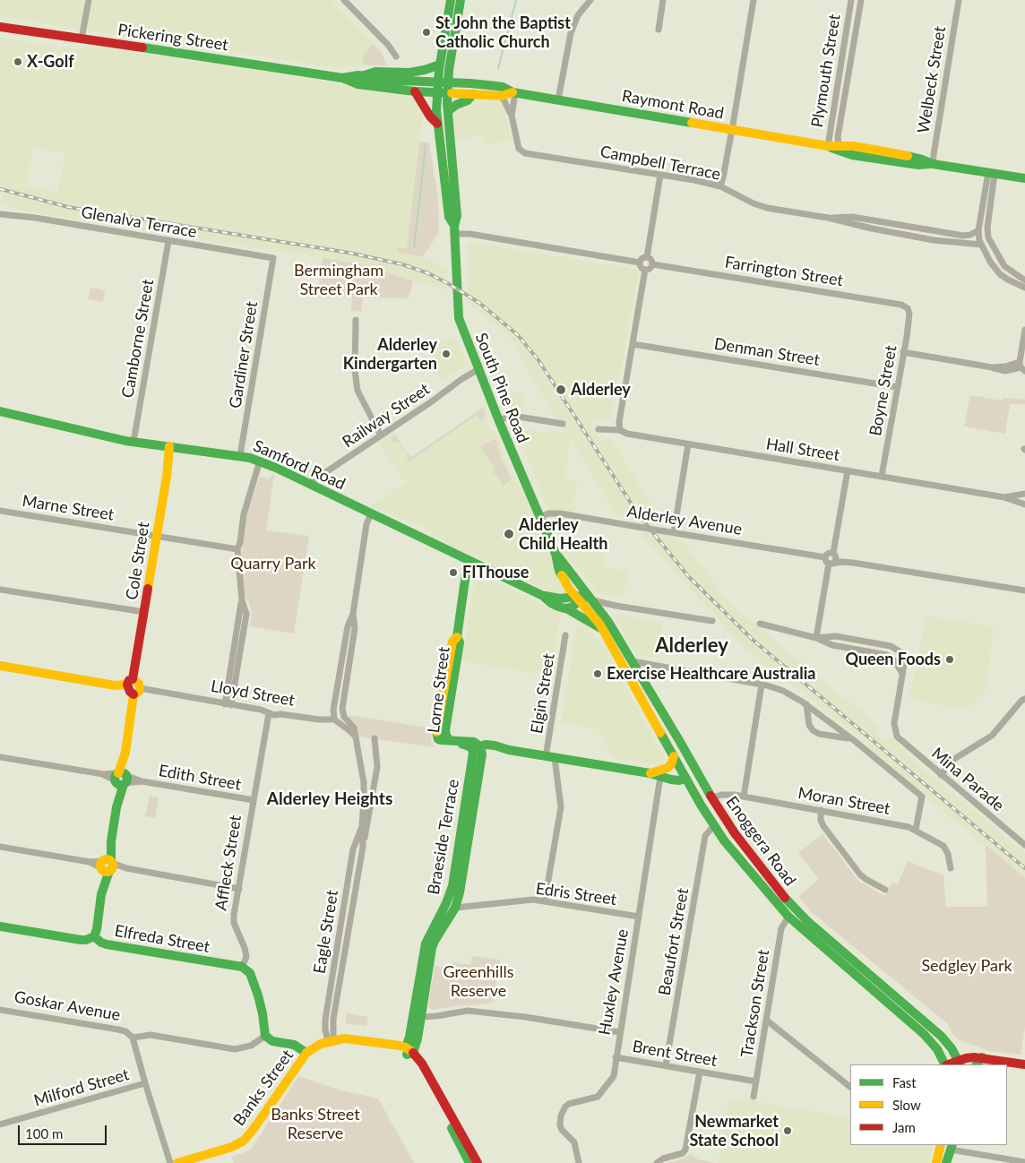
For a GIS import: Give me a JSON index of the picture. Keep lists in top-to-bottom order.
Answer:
{
  "streets": {
    "main road": [
      "Pickering Street",
      "Raymont Road",
      "South Pine Road",
      "Samford Road",
      "Cole Street",
      "Lorne Street",
      "Braeside Terrace",
      "Enoggera Road",
      "Elfreda Street",
      "Banks Street"
    ],
    "street": [
      "Plymouth Street",
      "Welbeck Street",
      "Campbell Terrace",
      "Glenalva Terrace",
      "Farrington Street",
      "Camborne Street",
      "Denman Street",
      "Gardiner Street",
      "Boyne Street",
      "Railway Street",
      "Hall Street",
      "Marne Street",
      "Alderley Avenue",
      "Lloyd Street",
      "Elgin Street",
      "Edith Street",
      "Mina Parade",
      "Moran Street",
      "Affleck Street",
      "Edris Street",
      "Eagle Street",
      "Beaufort Street",
      "Huxley Avenue",
      "Trackson Street",
      "Goskar Avenue",
      "Brent Street",
      "Milford Street"
    ]
  },
  "crossings": [
    ["Pickering Street", "Raymont Road"],
    ["Pickering Street", "South Pine Road"],
    ["Plymouth Street", "Raymont Road"],
    ["Welbeck Street", "Raymont Road"],
    ["Raymont Road", "Campbell Terrace"],
    ["Raymont Road", "South Pine Road"],
    ["Glenalva Terrace", "Camborne Street"],
    ["Glenalva Terrace", "Gardiner Street"],
    ["Farrington Street", "Boyne Street"],
    ["Camborne Street", "Samford Road"],
    ["Denman Street", "Boyne Street"],
    ["Gardiner Street", "Samford Road"],
    ["South Pine Road", "Railway Street"],
    ["South Pine Road", "Samford Road"],
    ["South Pine Road", "Alderley Avenue"],
    ["South Pine Road", "Enoggera Road"],
    ["Boyne Street", "Hall Street"],
    ["Railway Street", "Samford Road"],
    ["Samford Road", "Cole Street"],
    ["Samford Road", "Lorne Street"],
    ["Samford Road", "Enoggera Road"],
    ["Marne Street", "Cole Street"],
    ["Lorne Street", "Braeside Terrace"],
    ["Lloyd Street", "Affleck Street"],
    ["Elgin Street", "Edris Street"],
    ["Edith Street", "Affleck Street"],
    ["Moran Street", "Enoggera Road"],
    ["Braeside Terrace", "Edris Street"],
    ["Braeside Terrace", "Banks Street"],
    ["Enoggera Road", "Beaufort Street"],
    ["Enoggera Road", "Trackson Street"],
    ["Affleck Street", "Elfreda Street"],
    ["Edris Street", "Huxley Avenue"],
    ["Eagle Street", "Banks Street"],
    ["Beaufort Street", "Brent Street"],
    ["Huxley Avenue", "Brent Street"],
    ["Trackson Street", "Brent Street"]
  ],
  "districts": ["Alderley", "Alderley Heights"],
  "parks": [
    "Bermingham Street Park",
    "Quarry Park",
    "Sedgley Park",
    "Greenhills Reserve",
    "Banks Street Reserve"
  ],
  "places": [
    "St John the Baptist Catholic Church",
    "X-Golf",
    "Alderley Kindergarten",
    "Alderley",
    "Alderley Child Health",
    "FIThouse",
    "Queen Foods",
    "Exercise Healthcare Australia",
    "Newmarket State School"
  ],
  "legend": ["Fast", "Slow", "Jam"],
  "scale_bar": "100 m"
}
